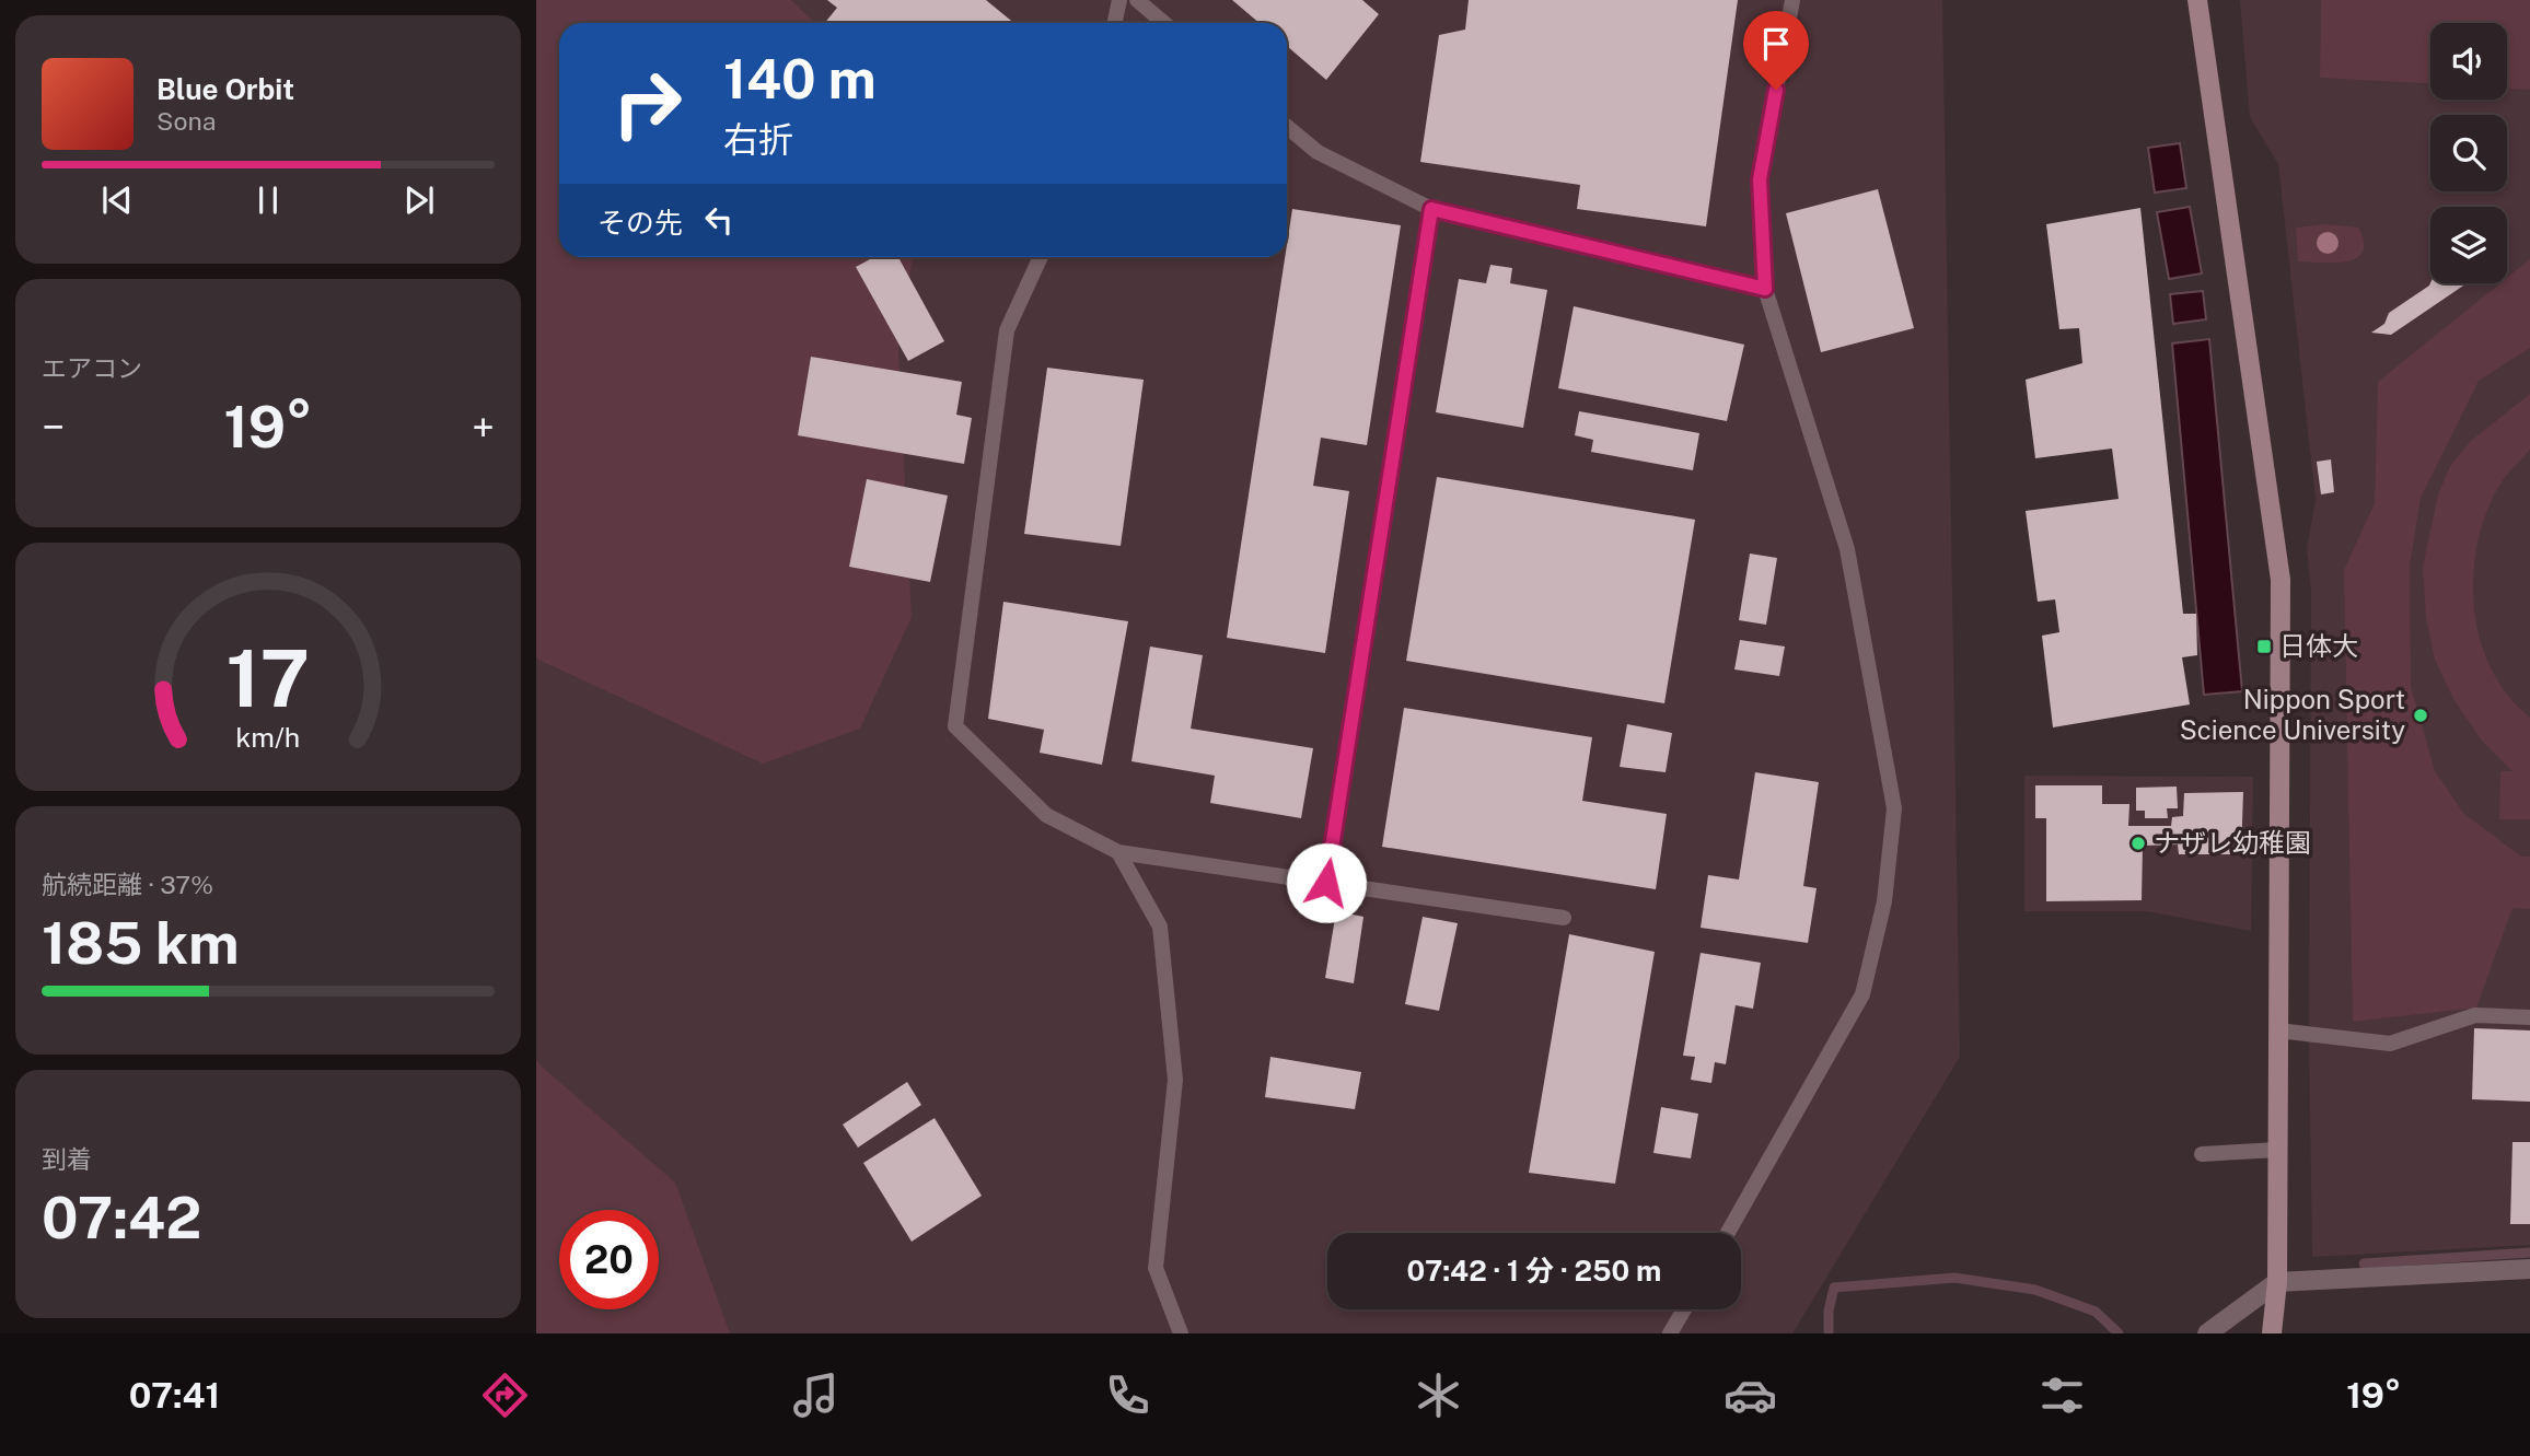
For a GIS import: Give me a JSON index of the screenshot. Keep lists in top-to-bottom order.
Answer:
{
  "places": {
    "transit": ["日体大"],
    "other": ["Nippon Sport Science University", "ナザレ幼稚園"]
  },
  "page": {
    "turn": ["140 m", "右折"],
    "song": ["Blue Orbit", "Sona"],
    "then": "その先",
    "tile": [
      "エアコン",
      ["航続距離 · 37%", "185 km"],
      ["到着", "07:42"]
    ],
    "heat": ["−", "19°", "+"],
    "limit": "20",
    "trip": "07:42 · 1 分 · 250 m",
    "tabs": ["07:41", "19°"],
    "gauge": ["17", "km/h"]
  }
}
